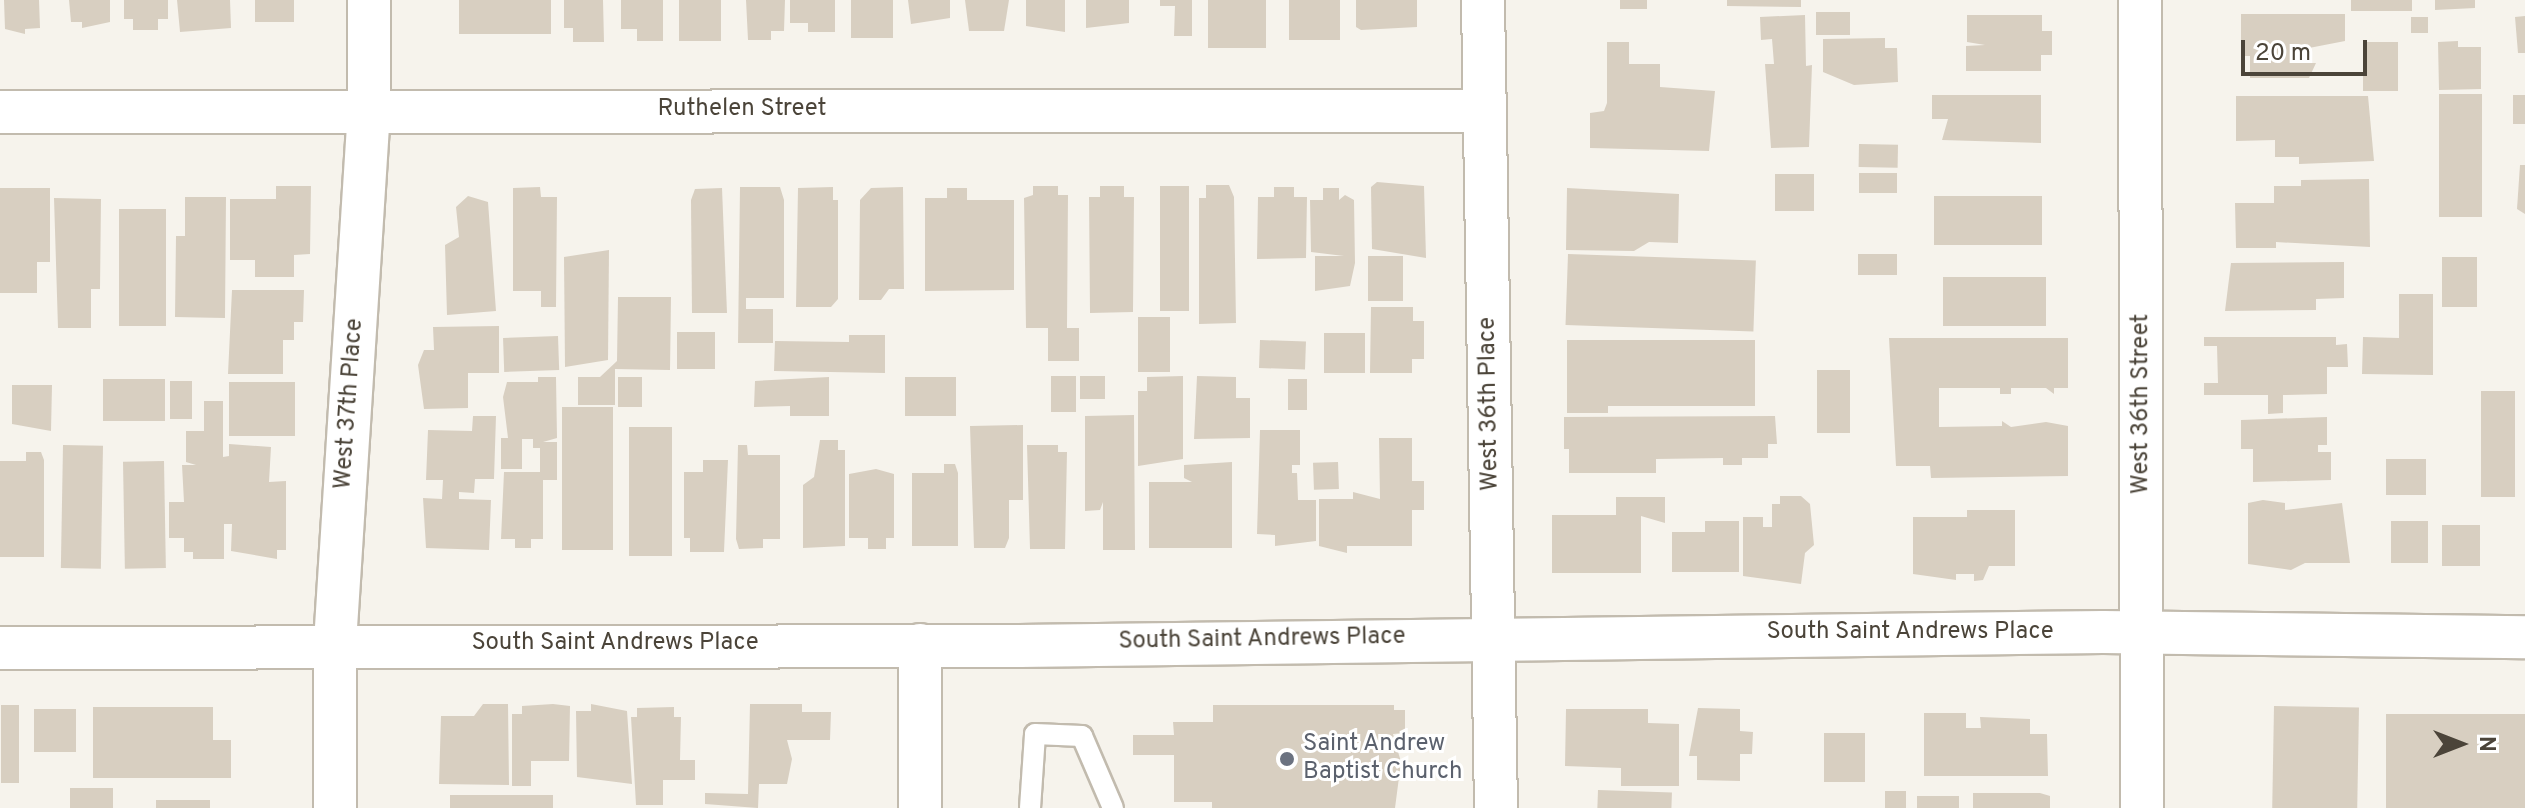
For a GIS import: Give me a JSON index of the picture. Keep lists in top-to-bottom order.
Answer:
{
  "streets": {
    "street": [
      "Ruthelen Street",
      "West 37th Place",
      "West 36th Place",
      "West 36th Street",
      "South Saint Andrews Place"
    ]
  },
  "crossings": [
    ["Ruthelen Street", "West 37th Place"],
    ["Ruthelen Street", "West 36th Place"],
    ["West 37th Place", "South Saint Andrews Place"],
    ["West 36th Place", "South Saint Andrews Place"],
    ["West 36th Street", "South Saint Andrews Place"]
  ],
  "places": ["Saint Andrew Baptist Church"],
  "scale_bar": "20 m",
  "north": "right"
}
